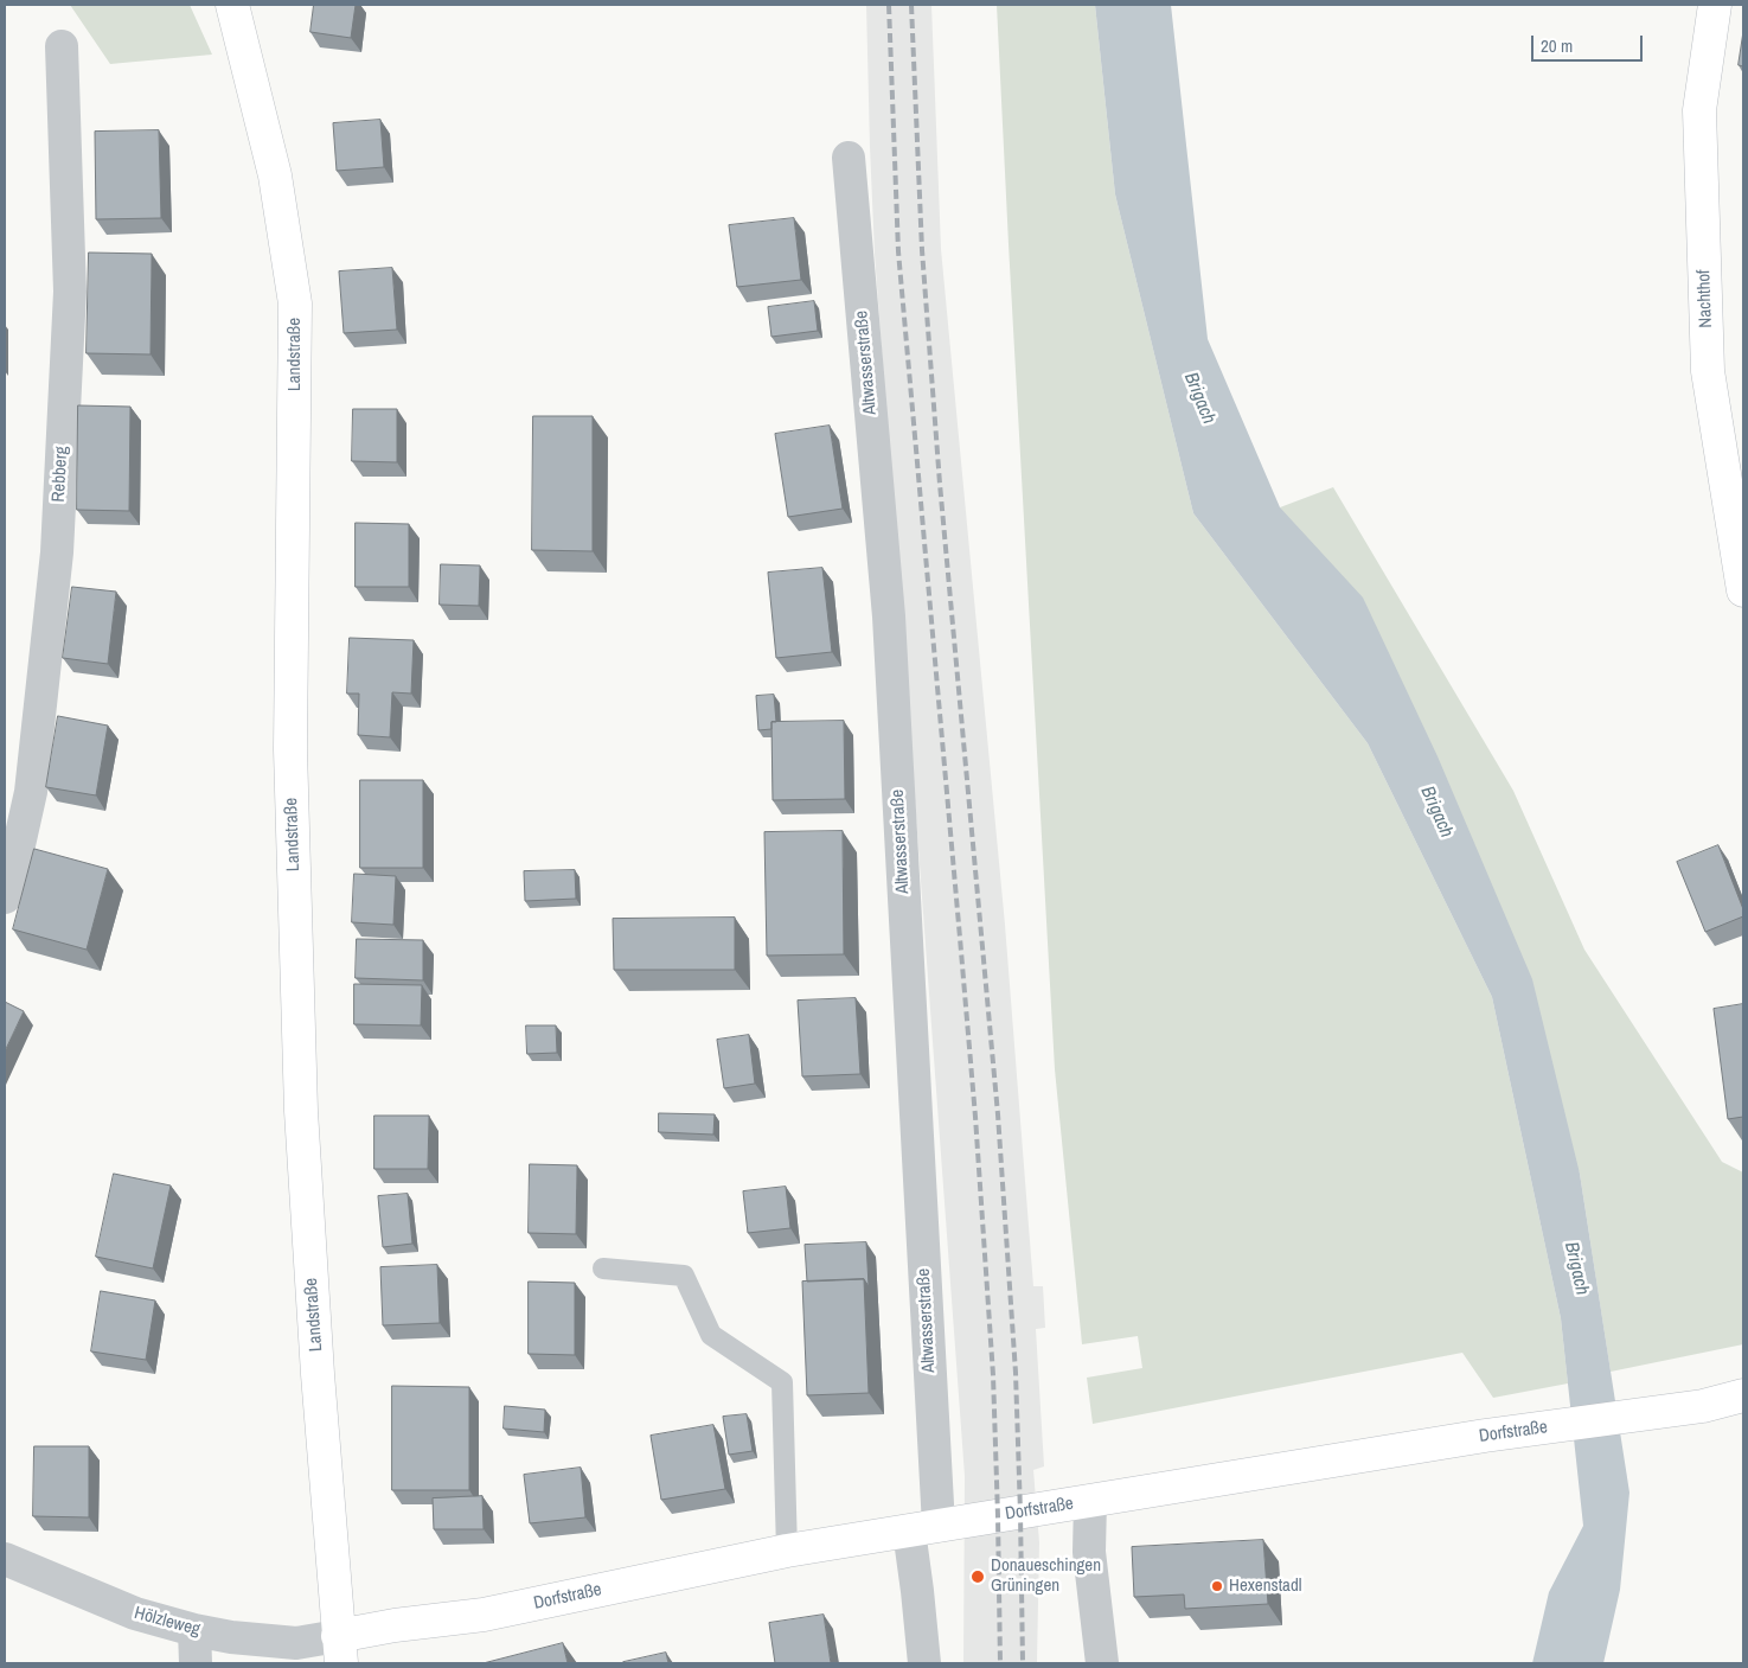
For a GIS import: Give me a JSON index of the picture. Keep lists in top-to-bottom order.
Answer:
{
  "streets": {
    "street": [
      "Nachthof",
      "Landstraße",
      "Altwasserstraße",
      "Rebberg",
      "Dorfstraße",
      "Hölzleweg"
    ]
  },
  "crossings": [
    ["Landstraße", "Dorfstraße"],
    ["Landstraße", "Hölzleweg"],
    ["Altwasserstraße", "Dorfstraße"],
    ["Dorfstraße", "Hölzleweg"]
  ],
  "water": ["Brigach"],
  "places": ["Donaueschingen Grüningen", "Hexenstadl"],
  "scale_bar": "20 m"
}
